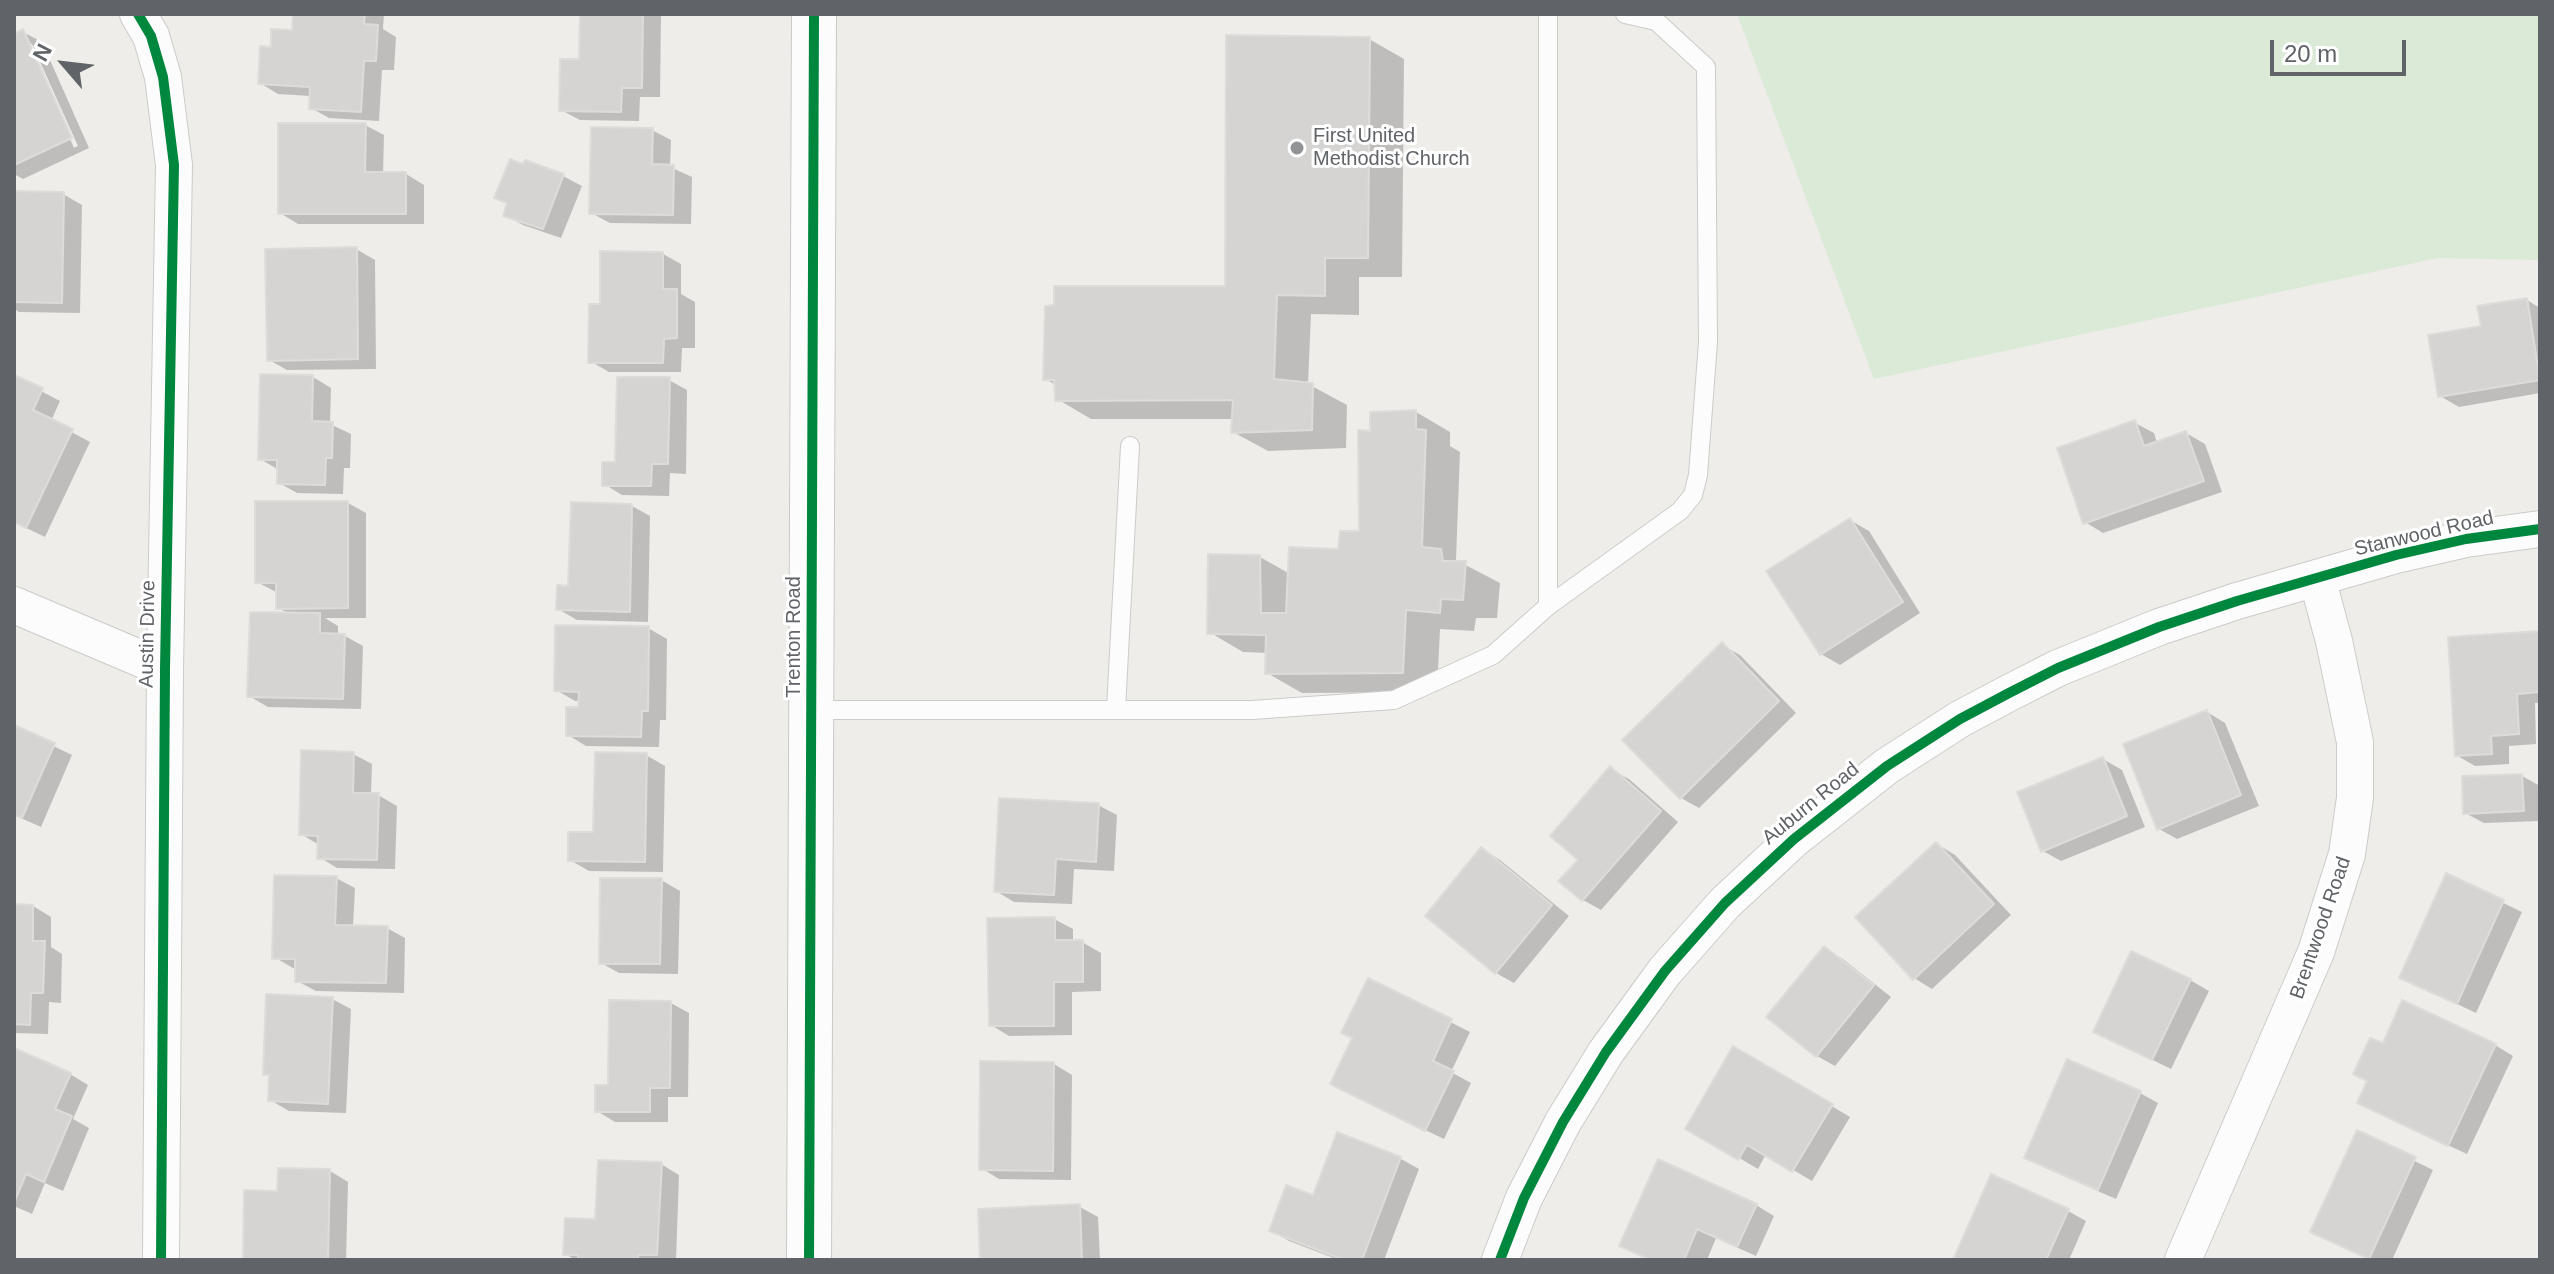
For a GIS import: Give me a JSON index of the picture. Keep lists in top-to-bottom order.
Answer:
{
  "streets": {
    "main road": ["Trenton Road"],
    "street": [
      "Stanwood Road",
      "Austin Drive",
      "Auburn Road",
      "Brentwood Road"
    ]
  },
  "crossings": [
    ["Stanwood Road", "Auburn Road"],
    ["Stanwood Road", "Brentwood Road"],
    ["Auburn Road", "Brentwood Road"]
  ],
  "places": ["First United Methodist Church"],
  "scale_bar": "20 m",
  "north": "top left"
}
